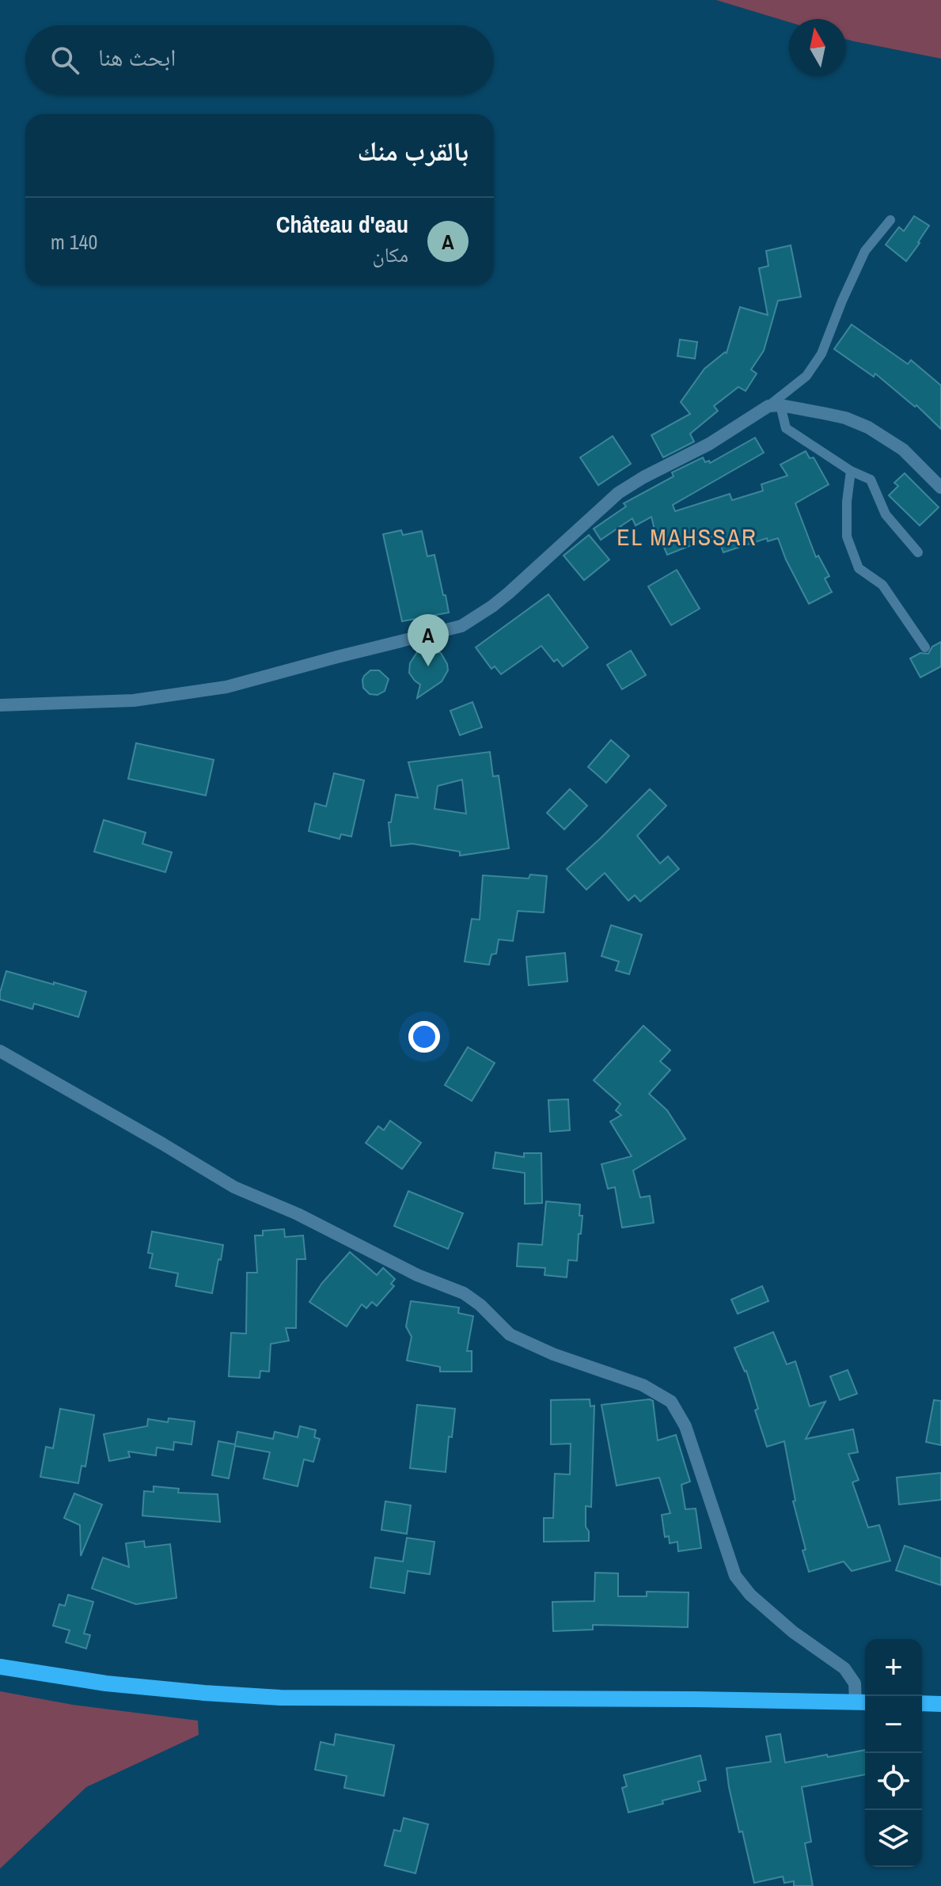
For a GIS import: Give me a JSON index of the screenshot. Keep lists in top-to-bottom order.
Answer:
{
  "districts": ["EL MAHSSAR"],
  "north": "top",
  "page": {
    "search": "ابحث هنا",
    "heading": "بالقرب منك",
    "list": [
      {
        "mark": "A",
        "name": "Château d'eau",
        "note": "مكان",
        "value": "140 m"
      }
    ],
    "pins": "A",
    "map_buttons": ["+", "−"]
  }
}
